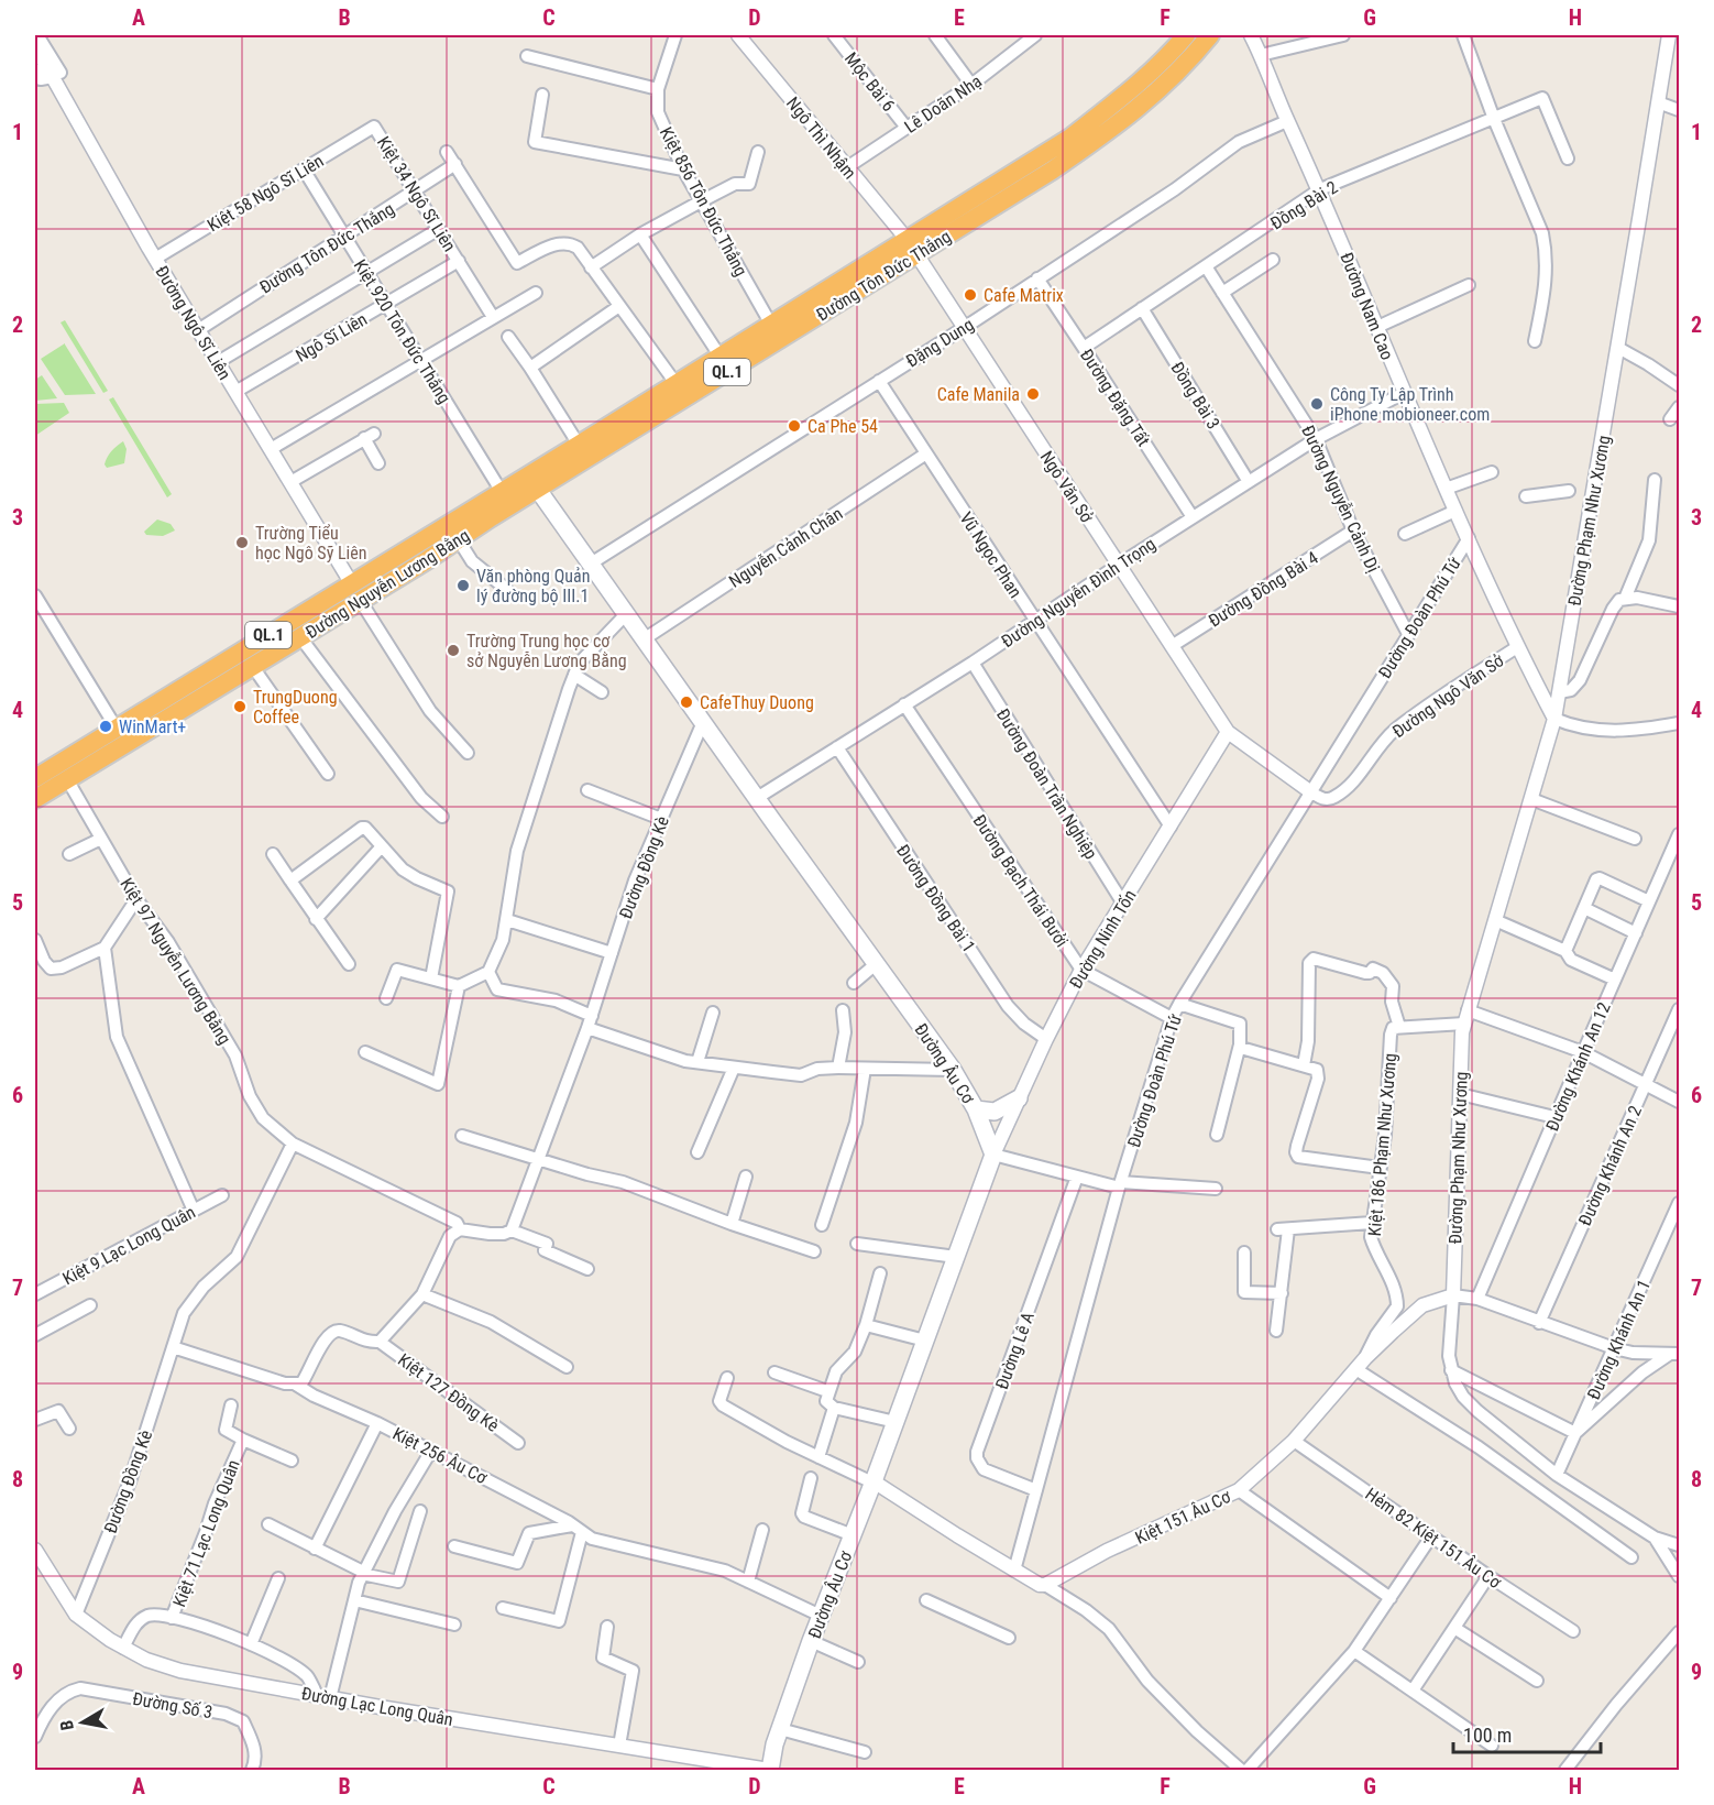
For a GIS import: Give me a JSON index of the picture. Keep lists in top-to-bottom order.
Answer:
{
  "streets": {
    "highway": ["Đường Tôn Đức Thắng", "QL.1", "Đường Nguyễn Lương Bằng"],
    "main road": ["Đường Âu Cơ"],
    "street": [
      "Mộc Bài 6",
      "Lê Doãn Nhạ",
      "Ngô Thì Nhậm",
      "Kiệt 58 Ngô Sĩ Liên",
      "Kiệt 34 Ngô Sĩ Liên",
      "Kiệt 856 Tôn Đức Thắng",
      "Đồng Bài 2",
      "Đường Nam Cao",
      "Đường Ngô Sĩ Liên",
      "Kiệt 920 Tôn Đức Thắng",
      "Ngô Sĩ Liên",
      "Đặng Dung",
      "Đồng Bài 3",
      "Đường Đặng Tất",
      "Ngô Văn Sở",
      "Đường Nguyễn Cảnh Dị",
      "Đường Phạm Như Xương",
      "Nguyễn Cảnh Chân",
      "Vũ Ngọc Phan",
      "Đường Đồng Bài 4",
      "Đường Nguyễn Đình Trọng",
      "Đường Đoàn Phú Tứ",
      "Đường Ngô Văn Sở",
      "Đường Đoàn Trần Nghiệp",
      "Đường Đồng Kè",
      "Đường Bạch Thái Bưởi",
      "Đường Đồng Bài 1",
      "Đường Ninh Tốn",
      "Kiệt 97 Nguyễn Lương Bằng",
      "Đường Khánh An 12",
      "Kiệt 186 Phạm Như Xương",
      "Đường Khánh An 2",
      "Kiệt 9 Lạc Long Quân",
      "Đường Khánh An 1",
      "Đường Lê A",
      "Kiệt 127 Đồng Kè",
      "Kiệt 256 Âu Cơ",
      "Kiệt 151 Âu Cơ",
      "Kiệt 71 Lạc Long Quân",
      "Hẻm 82 Kiệt 151 Âu Cơ",
      "Đường Số 3",
      "Đường Lạc Long Quân"
    ]
  },
  "crossings": [
    ["Mộc Bài 6", "Lê Doãn Nhạ"],
    ["Lê Doãn Nhạ", "Ngô Thì Nhậm"],
    ["Ngô Thì Nhậm", "Đường Tôn Đức Thắng"],
    ["Ngô Thì Nhậm", "Ngô Văn Sở"],
    ["Kiệt 58 Ngô Sĩ Liên", "Kiệt 34 Ngô Sĩ Liên"],
    ["Kiệt 58 Ngô Sĩ Liên", "Đường Ngô Sĩ Liên"],
    ["Kiệt 58 Ngô Sĩ Liên", "Kiệt 920 Tôn Đức Thắng"],
    ["Kiệt 34 Ngô Sĩ Liên", "Đường Tôn Đức Thắng"],
    ["Kiệt 34 Ngô Sĩ Liên", "Ngô Sĩ Liên"],
    ["Kiệt 856 Tôn Đức Thắng", "Đường Tôn Đức Thắng"],
    ["Đồng Bài 2", "Đường Nam Cao"],
    ["Đồng Bài 2", "Đồng Bài 3"],
    ["Đồng Bài 2", "Đường Đặng Tất"],
    ["Đồng Bài 2", "Đường Nguyễn Cảnh Dị"],
    ["Đường Tôn Đức Thắng", "Đường Ngô Sĩ Liên"],
    ["Đường Tôn Đức Thắng", "Kiệt 920 Tôn Đức Thắng"],
    ["Đường Tôn Đức Thắng", "Ngô Văn Sở"],
    ["Đường Tôn Đức Thắng", "Đường Nguyễn Lương Bằng"],
    ["Đường Tôn Đức Thắng", "Đường Âu Cơ"],
    ["Đường Nam Cao", "Đặng Dung"],
    ["Đường Nam Cao", "Đường Phạm Như Xương"],
    ["Đường Nam Cao", "Đường Nguyễn Đình Trọng"],
    ["Đường Nam Cao", "Đường Đoàn Phú Tứ"],
    ["Đường Nam Cao", "Đường Ngô Văn Sở"],
    ["Đường Ngô Sĩ Liên", "Ngô Sĩ Liên"],
    ["Đường Ngô Sĩ Liên", "Đường Nguyễn Lương Bằng"],
    ["Kiệt 920 Tôn Đức Thắng", "Ngô Sĩ Liên"],
    ["Kiệt 920 Tôn Đức Thắng", "Đường Nguyễn Lương Bằng"],
    ["Đặng Dung", "Đường Đặng Tất"],
    ["Đặng Dung", "Ngô Văn Sở"],
    ["Đặng Dung", "Vũ Ngọc Phan"],
    ["Đặng Dung", "Đường Âu Cơ"],
    ["Đồng Bài 3", "Đường Nguyễn Đình Trọng"],
    ["Đường Đặng Tất", "Đường Nguyễn Đình Trọng"],
    ["Ngô Văn Sở", "Đường Đồng Bài 4"],
    ["Ngô Văn Sở", "Đường Nguyễn Đình Trọng"],
    ["Ngô Văn Sở", "Đường Ninh Tốn"],
    ["Đường Nguyễn Cảnh Dị", "Đường Đồng Bài 4"],
    ["Đường Nguyễn Cảnh Dị", "Đường Nguyễn Đình Trọng"],
    ["Đường Nguyễn Cảnh Dị", "Đường Đoàn Phú Tứ"],
    ["Đường Phạm Như Xương", "Kiệt 186 Phạm Như Xương"],
    ["Đường Phạm Như Xương", "Đường Khánh An 1"],
    ["Đường Phạm Như Xương", "Kiệt 151 Âu Cơ"],
    ["Nguyễn Cảnh Chân", "Vũ Ngọc Phan"],
    ["Nguyễn Cảnh Chân", "Đường Âu Cơ"],
    ["Vũ Ngọc Phan", "Đường Nguyễn Đình Trọng"],
    ["Vũ Ngọc Phan", "Đường Ninh Tốn"],
    ["Đường Nguyễn Lương Bằng", "Kiệt 97 Nguyễn Lương Bằng"],
    ["Đường Nguyễn Lương Bằng", "Đường Âu Cơ"],
    ["Đường Nguyễn Đình Trọng", "Đường Đoàn Trần Nghiệp"],
    ["Đường Nguyễn Đình Trọng", "Đường Bạch Thái Bưởi"],
    ["Đường Nguyễn Đình Trọng", "Đường Đồng Bài 1"],
    ["Đường Nguyễn Đình Trọng", "Đường Âu Cơ"],
    ["Đường Đoàn Phú Tứ", "Đường Ngô Văn Sở"],
    ["Đường Đoàn Phú Tứ", "Đường Bạch Thái Bưởi"],
    ["Đường Đoàn Phú Tứ", "Đường Lê A"],
    ["Đường Đoàn Trần Nghiệp", "Đường Ninh Tốn"],
    ["Đường Đồng Kè", "Kiệt 97 Nguyễn Lương Bằng"],
    ["Đường Đồng Kè", "Đường Âu Cơ"],
    ["Đường Đồng Kè", "Đường Lạc Long Quân"],
    ["Đường Bạch Thái Bưởi", "Đường Ninh Tốn"],
    ["Đường Đồng Bài 1", "Đường Ninh Tốn"],
    ["Đường Ninh Tốn", "Đường Âu Cơ"],
    ["Đường Âu Cơ", "Kiệt 256 Âu Cơ"],
    ["Đường Âu Cơ", "Đường Lạc Long Quân"],
    ["Kiệt 186 Phạm Như Xương", "Kiệt 151 Âu Cơ"],
    ["Kiệt 151 Âu Cơ", "Hẻm 82 Kiệt 151 Âu Cơ"],
    ["Kiệt 71 Lạc Long Quân", "Đường Lạc Long Quân"]
  ],
  "places": [
    "Cafe Matrix",
    "Cafe Manila",
    "Công Ty Lập Trình iPhone mobioneer.com",
    "Ca Phe 54",
    "Trường Tiểu học Ngô Sỹ Liên",
    "Văn phòng Quản lý đường bộ III.1",
    "Trường Trung học cơ sở Nguyễn Lương Bằng",
    "CafeThuy Duong",
    "TrungDuong Coffee",
    "WinMart+"
  ],
  "scale_bar": "100 m",
  "north": "left",
  "grid": {
    "columns": [
      "A",
      "B",
      "C",
      "D",
      "E",
      "F",
      "G",
      "H"
    ],
    "rows": [
      "1",
      "2",
      "3",
      "4",
      "5",
      "6",
      "7",
      "8",
      "9"
    ]
  }
}
